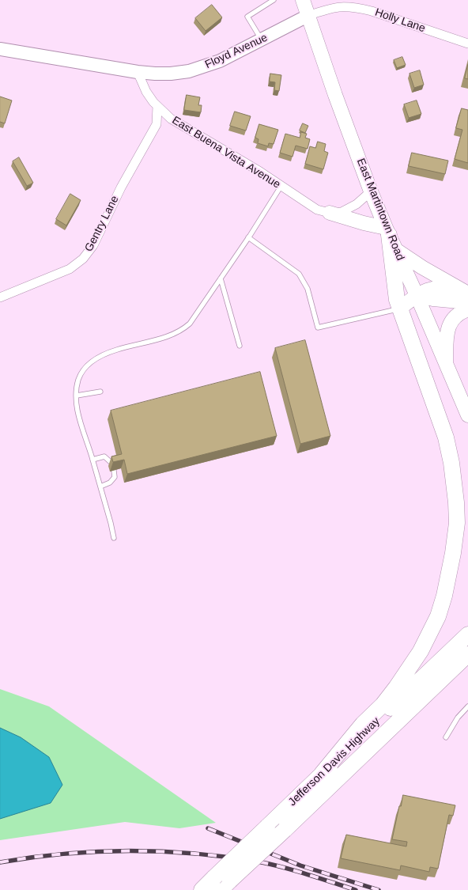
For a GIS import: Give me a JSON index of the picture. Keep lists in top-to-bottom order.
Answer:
{
  "streets": {
    "highway": ["Jefferson Davis Highway"],
    "main road": ["Floyd Avenue", "East Martintown Road"],
    "street": ["Holly Lane", "East Buena Vista Avenue", "Gentry Lane"]
  },
  "crossings": [
    ["Holly Lane", "Floyd Avenue"],
    ["Holly Lane", "East Martintown Road"],
    ["Floyd Avenue", "East Buena Vista Avenue"],
    ["Floyd Avenue", "East Martintown Road"],
    ["East Buena Vista Avenue", "Gentry Lane"]
  ]
}
